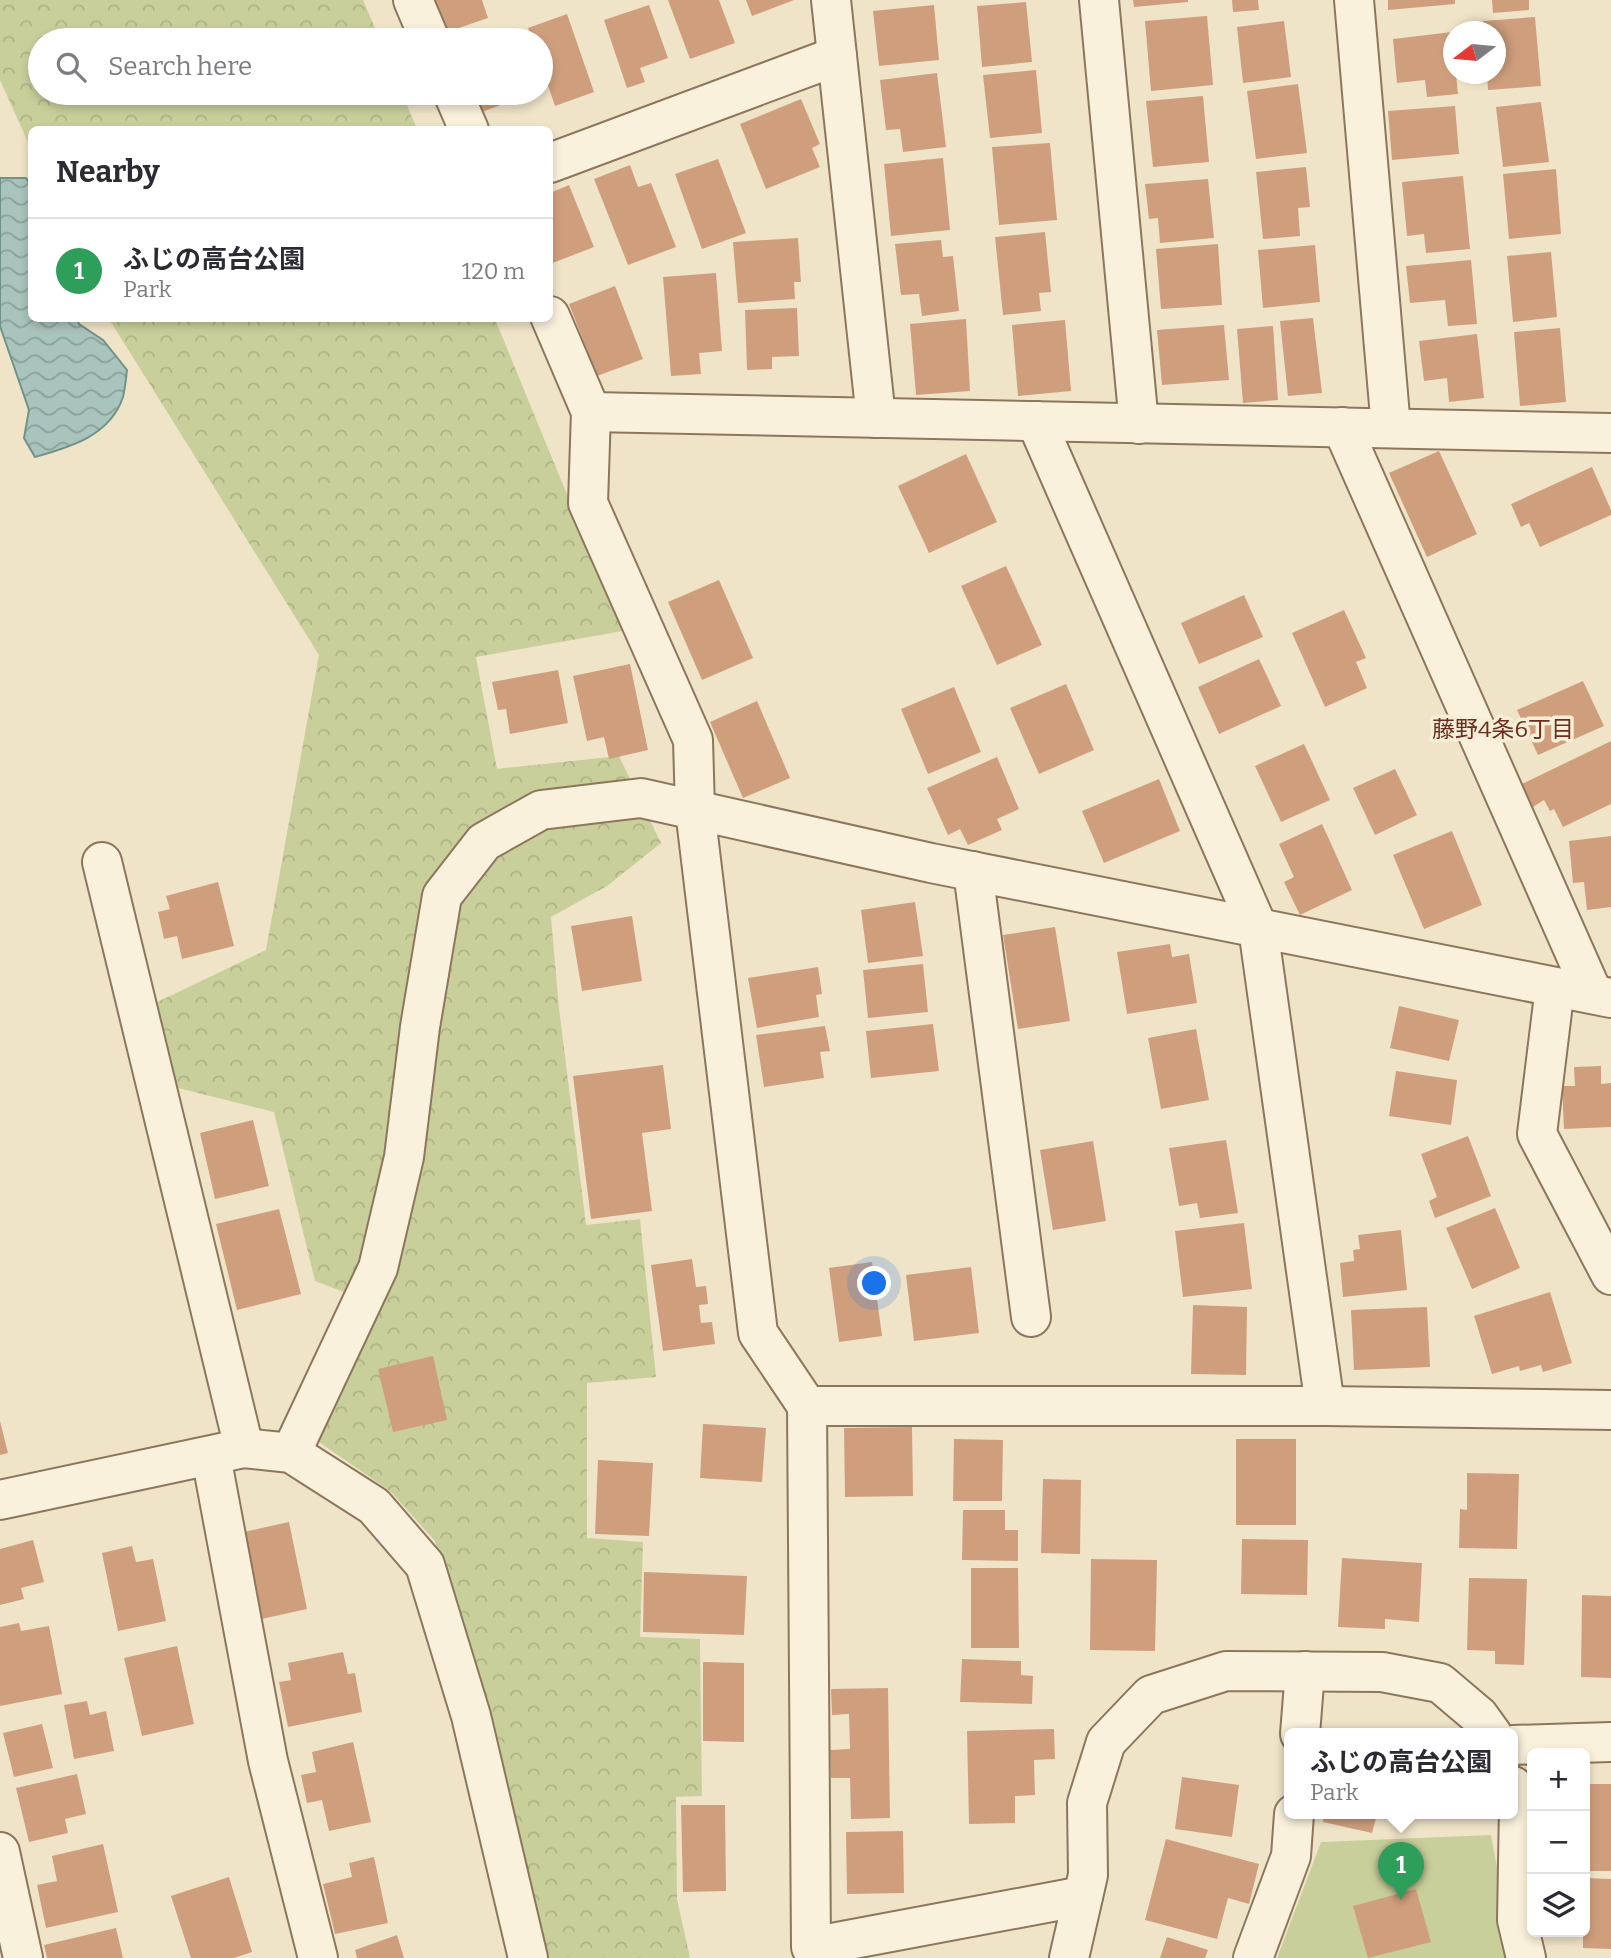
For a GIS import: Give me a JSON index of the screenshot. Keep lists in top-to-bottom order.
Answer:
{
  "districts": ["藤野4条6丁目"],
  "north": "left",
  "page": {
    "search": "Search here",
    "heading": "Nearby",
    "list": [
      {
        "mark": "1",
        "name": "ふじの高台公園",
        "note": "Park",
        "value": "120 m"
      }
    ],
    "popup": ["ふじの高台公園", "Park"],
    "map_buttons": ["+", "−"],
    "pins": "1"
  }
}
